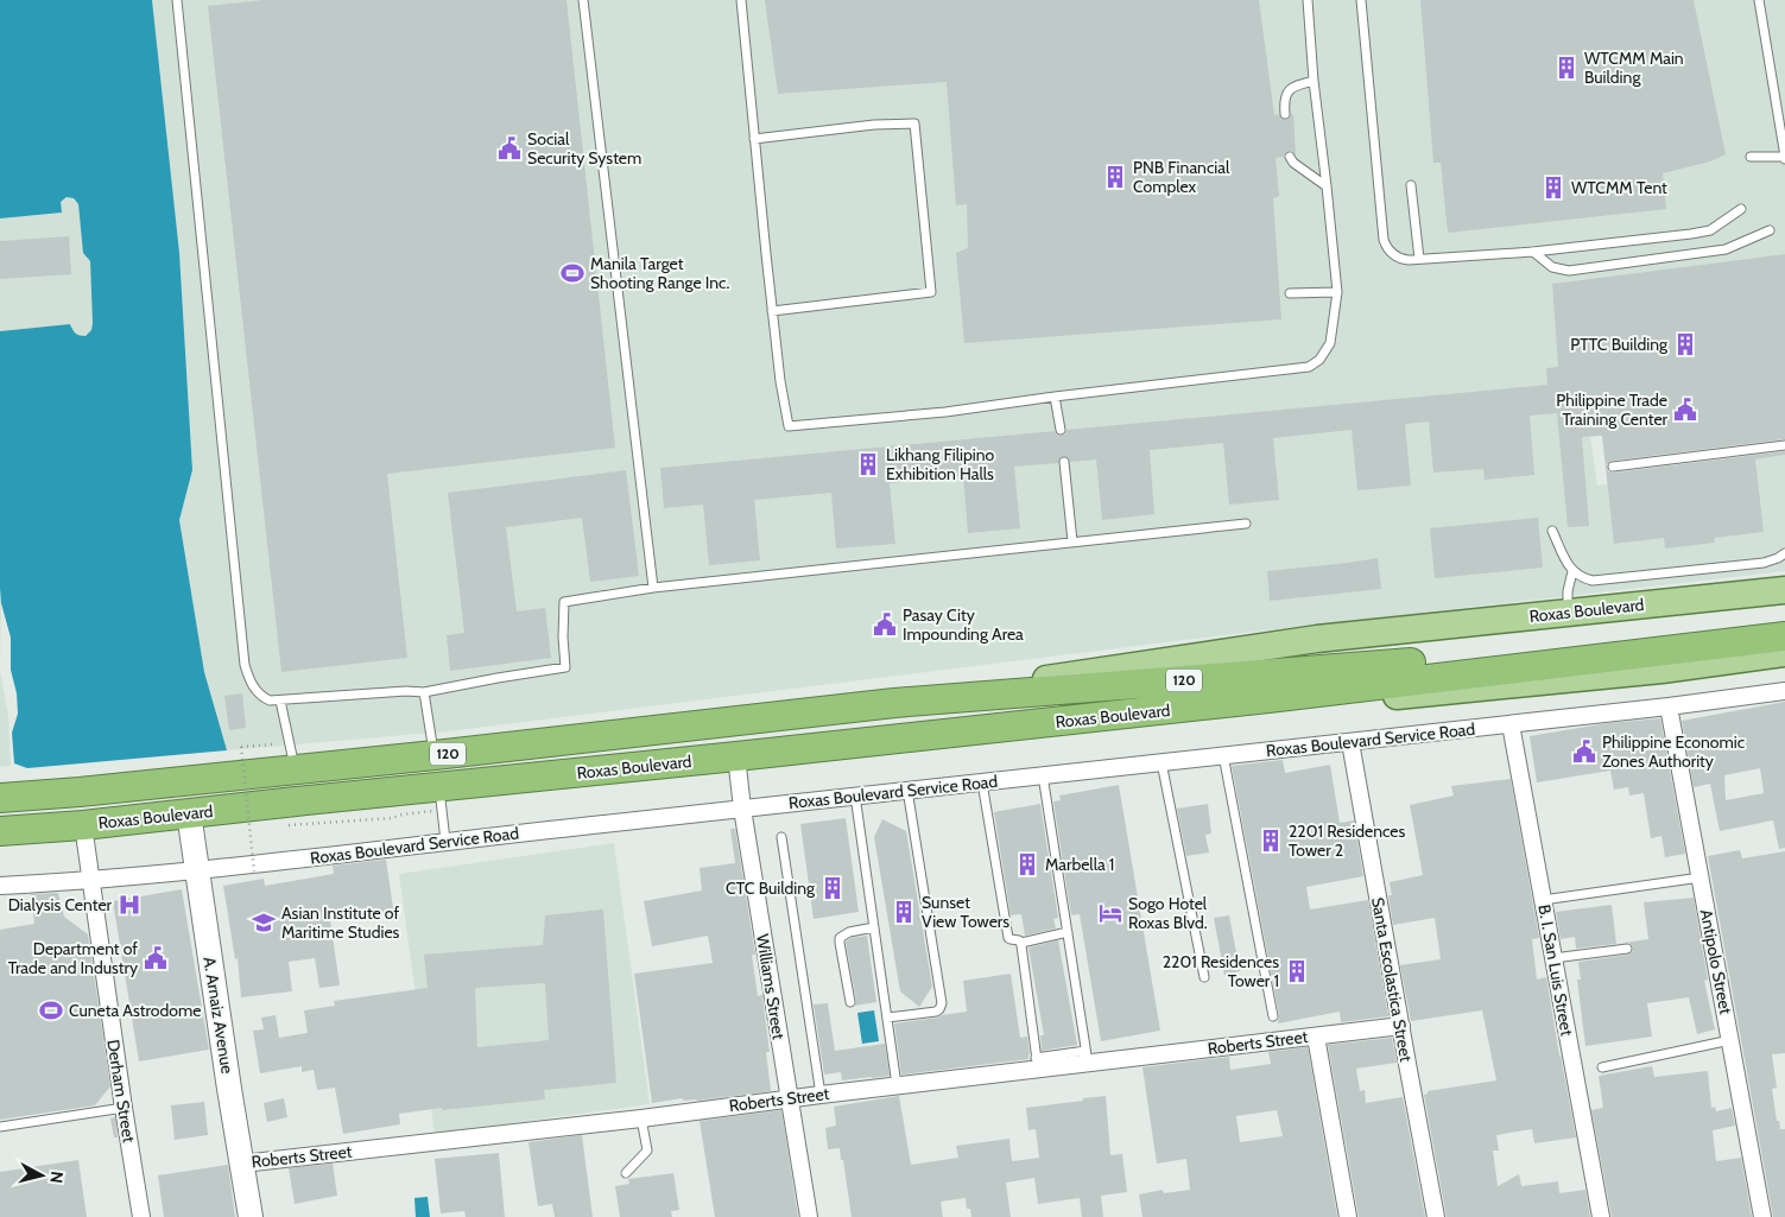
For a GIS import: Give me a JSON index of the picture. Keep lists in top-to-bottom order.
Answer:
{
  "streets": {
    "highway": ["Roxas Boulevard", "120"],
    "main road": ["A. Arnaiz Avenue"],
    "street": [
      "Roxas Boulevard Service Road",
      "Antipolo Street",
      "B. I. San Luis Street",
      "Santa Escolastica Street",
      "Williams Street",
      "Roberts Street",
      "Derham Street"
    ]
  },
  "crossings": [
    ["Roxas Boulevard", "Williams Street"],
    ["Roxas Boulevard", "A. Arnaiz Avenue"],
    ["Roxas Boulevard", "Derham Street"],
    ["Roxas Boulevard Service Road", "Antipolo Street"],
    ["Roxas Boulevard Service Road", "B. I. San Luis Street"],
    ["Roxas Boulevard Service Road", "Santa Escolastica Street"],
    ["Roxas Boulevard Service Road", "Williams Street"],
    ["Roxas Boulevard Service Road", "A. Arnaiz Avenue"],
    ["Roxas Boulevard Service Road", "Derham Street"],
    ["Santa Escolastica Street", "Roberts Street"],
    ["Williams Street", "Roberts Street"],
    ["A. Arnaiz Avenue", "Roberts Street"]
  ],
  "places": {
    "building": [
      "WTCMM Main Building",
      "PNB Financial Complex",
      "WTCMM Tent",
      "PTTC Building",
      "Likhang Filipino Exhibition Halls",
      "2201 Residences Tower 2",
      "Marbella 1",
      "CTC Building",
      "Sunset View Towers",
      "2201 Residences Tower 1"
    ],
    "public building": [
      "Social Security System",
      "Philippine Trade Training Center",
      "Pasay City Impounding Area",
      "Philippine Economic Zones Authority",
      "Department of Trade and Industry"
    ],
    "sports": ["Manila Target Shooting Range Inc.", "Cuneta Astrodome"],
    "hospital": ["Dialysis Center"],
    "hotel": ["Sogo Hotel Roxas Blvd."],
    "school or university": ["Asian Institute of Maritime Studies"]
  },
  "north": "right"
}
